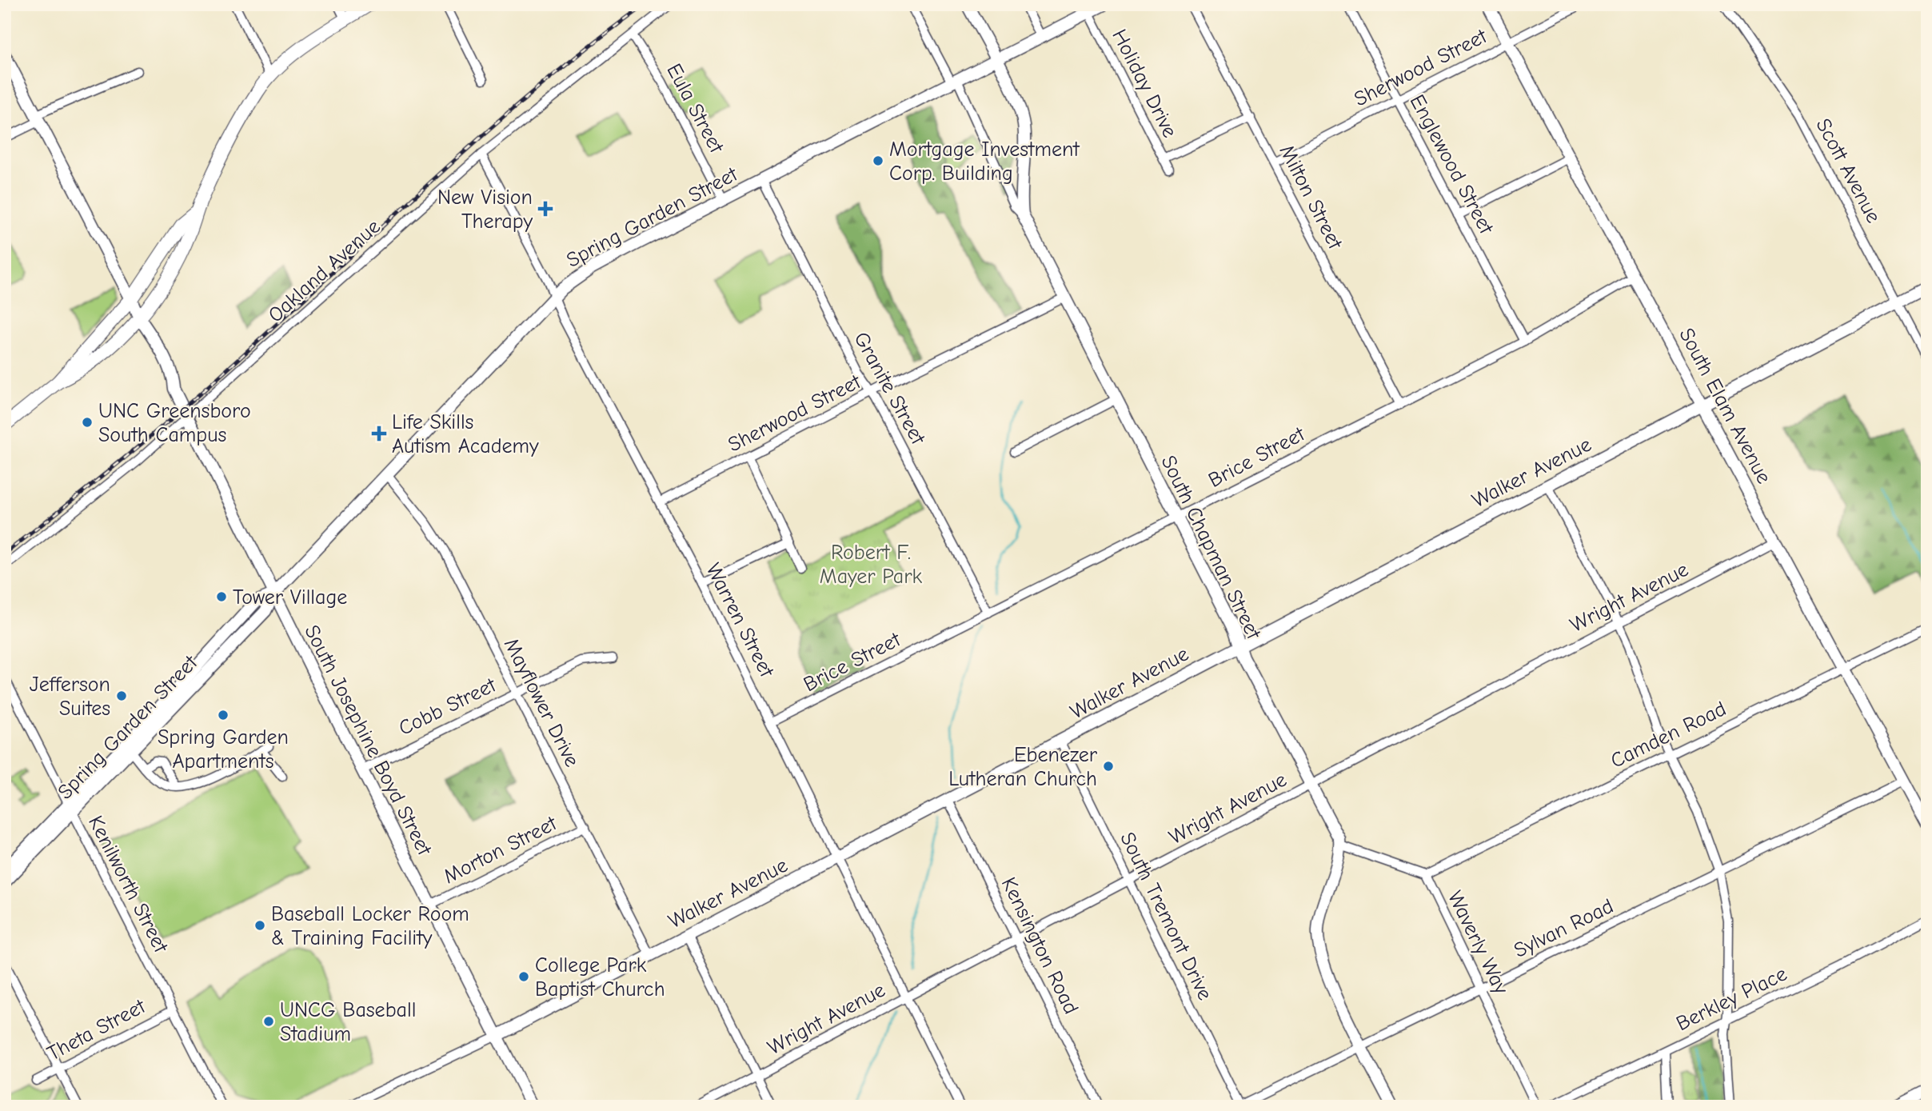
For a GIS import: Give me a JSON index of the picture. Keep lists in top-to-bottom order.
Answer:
{
  "streets": {
    "street": [
      "Sherwood Street",
      "Holiday Drive",
      "Eula Street",
      "Englewood Street",
      "Scott Avenue",
      "Milton Street",
      "Spring Garden Street",
      "Oakland Avenue",
      "Granite Street",
      "South Elam Avenue",
      "Brice Street",
      "Walker Avenue",
      "South Chapman Street",
      "Wright Avenue",
      "Warren Street",
      "Mayflower Drive",
      "Cobb Street",
      "Camden Road",
      "South Josephine Boyd Street",
      "Morton Street",
      "Kenilworth Street",
      "South Tremont Drive",
      "Sylvan Road",
      "Waverly Way",
      "Kensington Road",
      "Berkley Place",
      "Theta Street"
    ]
  },
  "crossings": [
    ["Sherwood Street", "Englewood Street"],
    ["Sherwood Street", "Milton Street"],
    ["Sherwood Street", "Granite Street"],
    ["Sherwood Street", "South Elam Avenue"],
    ["Sherwood Street", "South Chapman Street"],
    ["Sherwood Street", "Warren Street"],
    ["Holiday Drive", "Spring Garden Street"],
    ["Eula Street", "Spring Garden Street"],
    ["Eula Street", "Oakland Avenue"],
    ["Englewood Street", "Brice Street"],
    ["Scott Avenue", "Walker Avenue"],
    ["Milton Street", "Brice Street"],
    ["Spring Garden Street", "Granite Street"],
    ["Spring Garden Street", "South Chapman Street"],
    ["Spring Garden Street", "Warren Street"],
    ["Spring Garden Street", "Mayflower Drive"],
    ["Spring Garden Street", "South Josephine Boyd Street"],
    ["Spring Garden Street", "Kenilworth Street"],
    ["Oakland Avenue", "Warren Street"],
    ["Oakland Avenue", "South Josephine Boyd Street"],
    ["Granite Street", "Brice Street"],
    ["South Elam Avenue", "Brice Street"],
    ["South Elam Avenue", "Walker Avenue"],
    ["South Elam Avenue", "Wright Avenue"],
    ["South Elam Avenue", "Camden Road"],
    ["South Elam Avenue", "Sylvan Road"],
    ["Brice Street", "South Chapman Street"],
    ["Brice Street", "Warren Street"],
    ["Walker Avenue", "South Chapman Street"],
    ["Walker Avenue", "Warren Street"],
    ["Walker Avenue", "Mayflower Drive"],
    ["Walker Avenue", "South Josephine Boyd Street"],
    ["Walker Avenue", "South Tremont Drive"],
    ["Walker Avenue", "Kensington Road"],
    ["South Chapman Street", "Wright Avenue"],
    ["South Chapman Street", "Waverly Way"],
    ["Wright Avenue", "Warren Street"],
    ["Wright Avenue", "South Tremont Drive"],
    ["Wright Avenue", "Kensington Road"],
    ["Mayflower Drive", "Cobb Street"],
    ["Mayflower Drive", "Morton Street"],
    ["Cobb Street", "South Josephine Boyd Street"],
    ["Camden Road", "Waverly Way"],
    ["South Josephine Boyd Street", "Morton Street"],
    ["Kenilworth Street", "Theta Street"],
    ["South Tremont Drive", "Sylvan Road"],
    ["Sylvan Road", "Waverly Way"]
  ],
  "parks": ["Robert F. Mayer Park"],
  "places": {
    "other": [
      "Mortgage Investment Corp. Building",
      "UNC Greensboro South Campus",
      "Tower Village",
      "Jefferson Suites",
      "Spring Garden Apartments",
      "Ebenezer Lutheran Church",
      "Baseball Locker Room & Training Facility",
      "College Park Baptist Church",
      "UNCG Baseball Stadium"
    ],
    "health": ["New Vision Therapy", "Life Skills Autism Academy"]
  }
}
